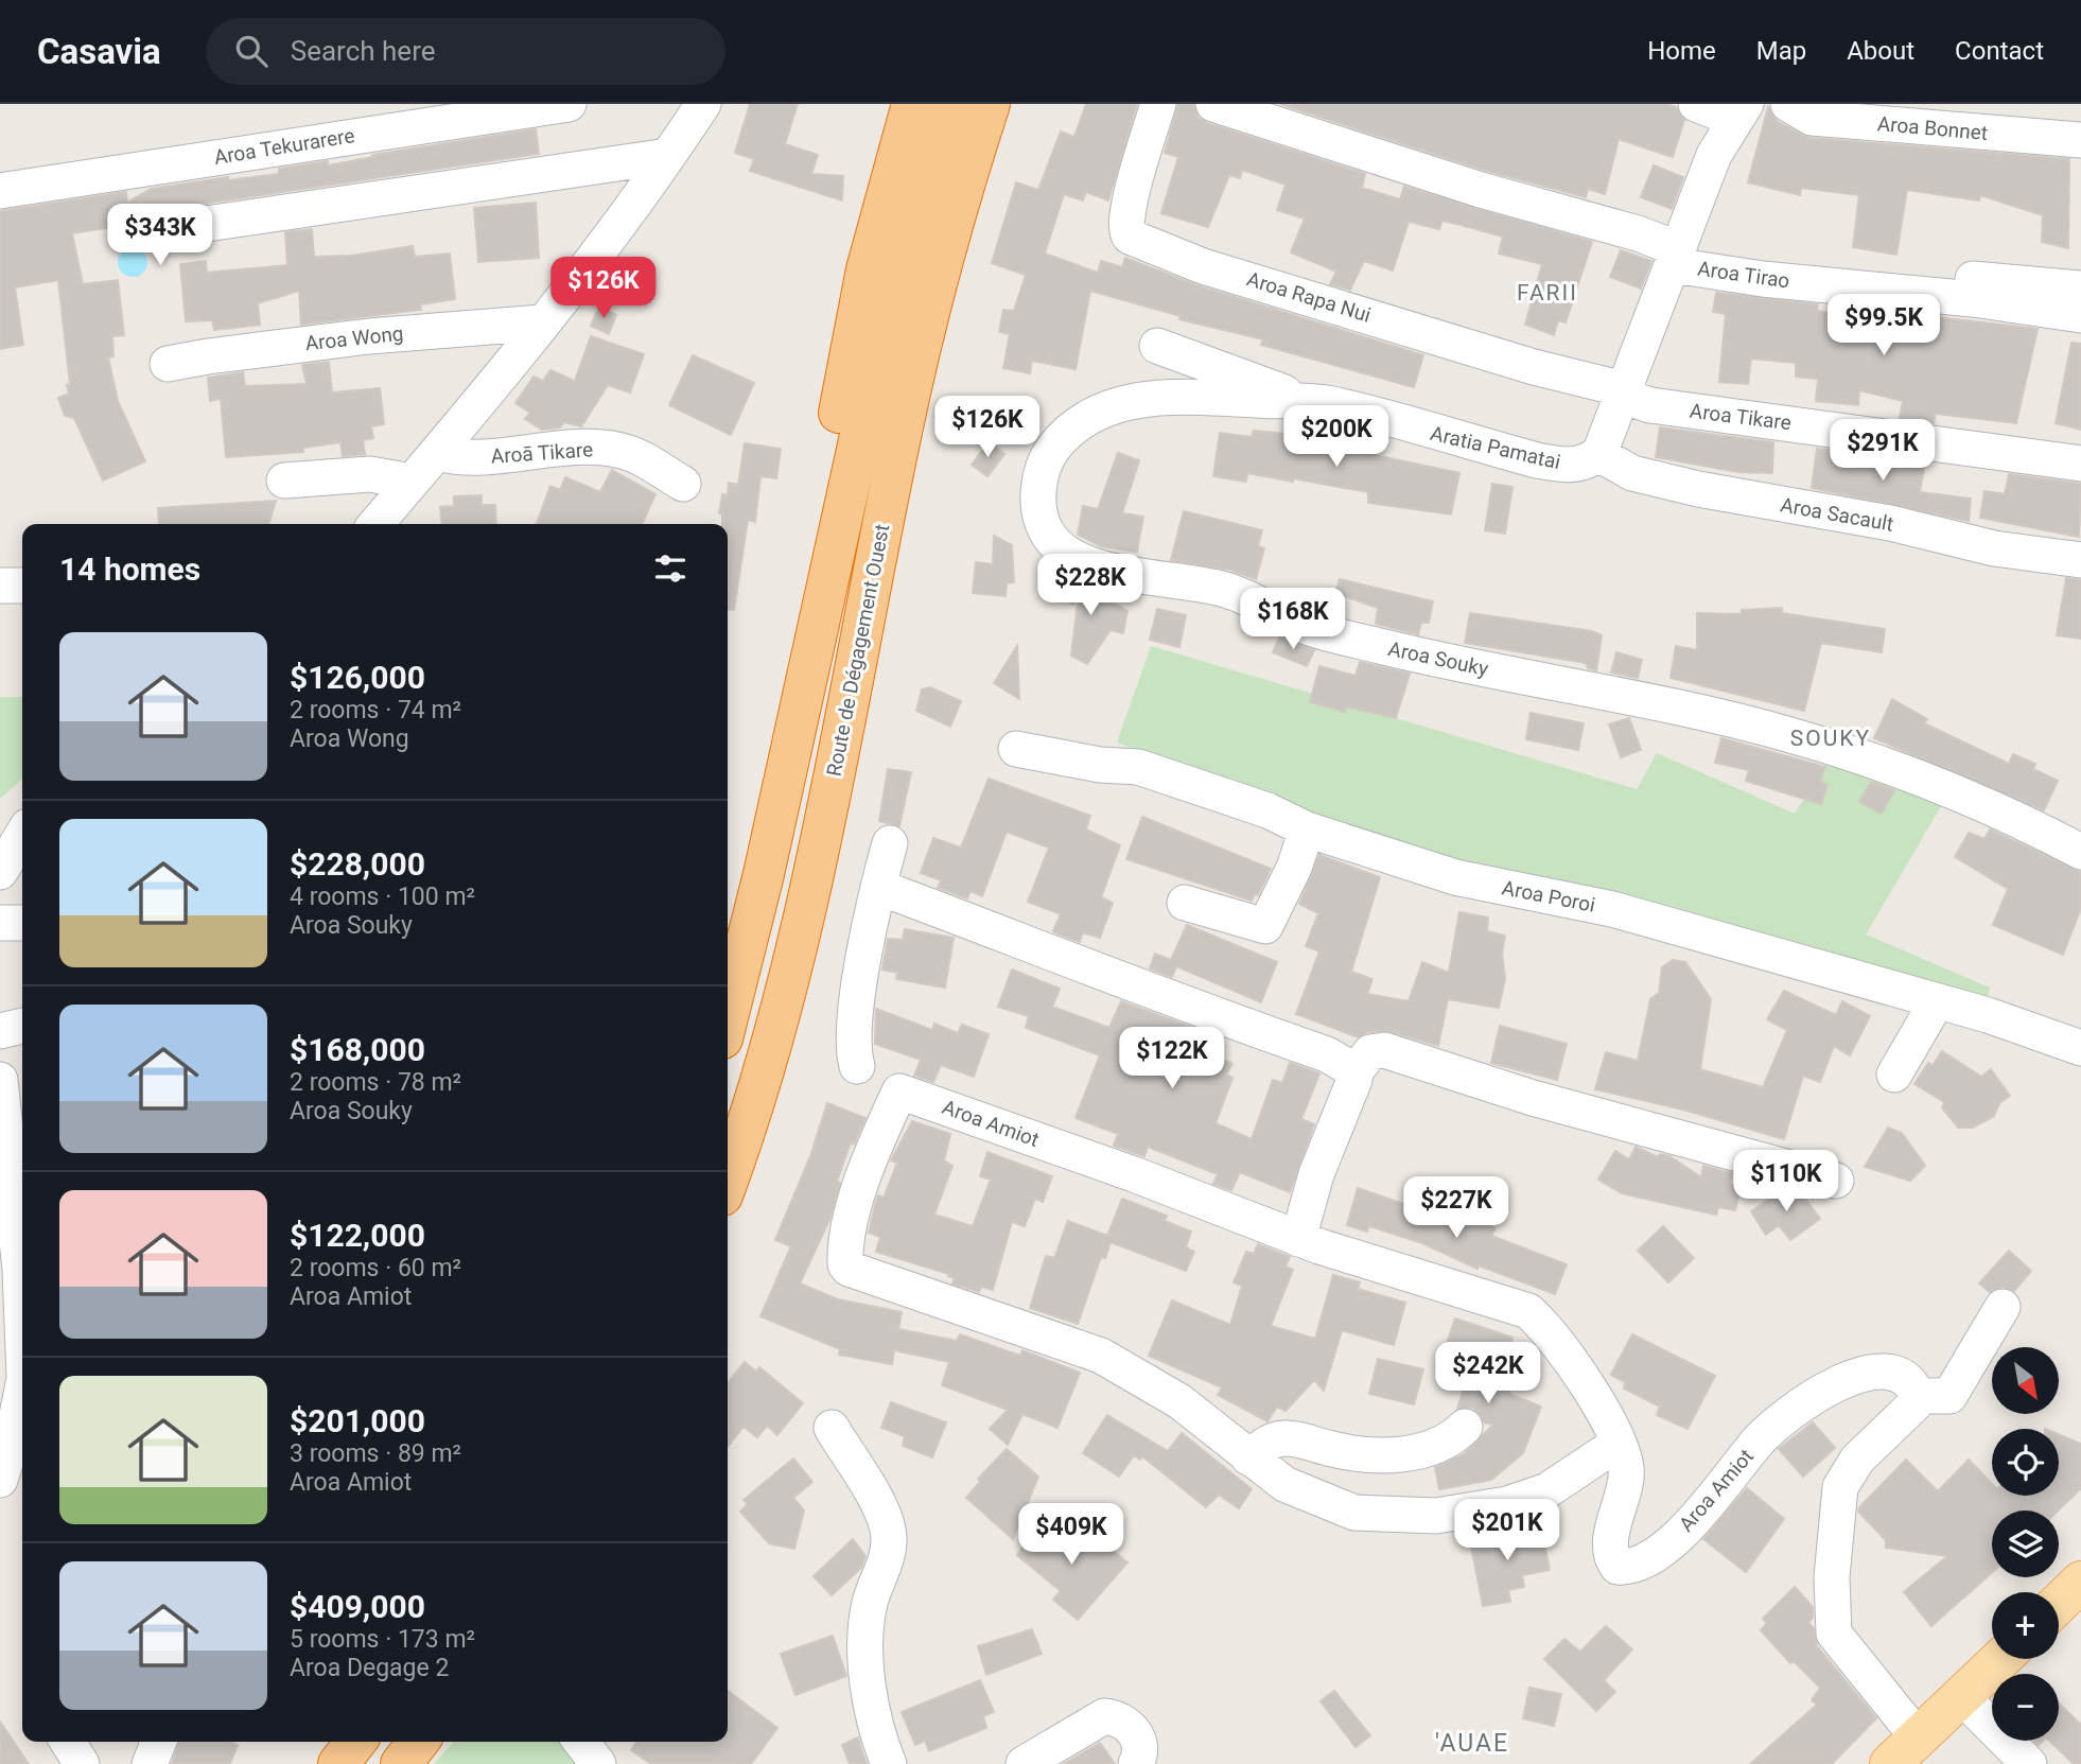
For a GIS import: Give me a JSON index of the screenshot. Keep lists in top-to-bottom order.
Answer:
{
  "streets": {
    "highway": ["Route de Dégagement Ouest"],
    "street": [
      "Aroa Bonnet",
      "Aroa Tekurarere",
      "Aroa Tirao",
      "Aroa Rapa Nui",
      "Aroa Wong",
      "Aroa Tikare",
      "Aratia Pamatai",
      "Aroā Tikare",
      "Aroa Sacault",
      "Aroa Souky",
      "Aroa Poroi",
      "Aroa Amiot"
    ]
  },
  "crossings": [
    ["Aroa Rapa Nui", "Aroa Tikare"],
    ["Aratia Pamatai", "Aroa Sacault"],
    ["Aratia Pamatai", "Aroa Souky"]
  ],
  "districts": ["FARII", "SOUKY", "'AUAE"],
  "north": "bottom right",
  "page": {
    "header": "Casavia",
    "search": "Search here",
    "nav": [
      "Home",
      "Map",
      "About",
      "Contact"
    ],
    "price": [
      "$343K",
      "$126K",
      "$99.5K",
      "$126K",
      "$200K",
      "$291K",
      "$228K",
      "$168K",
      "$122K",
      "$110K",
      "$227K",
      "$242K",
      "$201K",
      "$409K"
    ],
    "heading": "14 homes",
    "list": [
      {
        "name": "$126,000",
        "note": "2 rooms · 74 m² · Aroa Wong"
      },
      {
        "name": "$228,000",
        "note": "4 rooms · 100 m² · Aroa Souky"
      },
      {
        "name": "$168,000",
        "note": "2 rooms · 78 m² · Aroa Souky"
      },
      {
        "name": "$122,000",
        "note": "2 rooms · 60 m² · Aroa Amiot"
      },
      {
        "name": "$201,000",
        "note": "3 rooms · 89 m² · Aroa Amiot"
      },
      {
        "name": "$409,000",
        "note": "5 rooms · 173 m² · Aroa Degage 2"
      }
    ],
    "map_buttons": ["+", "−"]
  }
}
